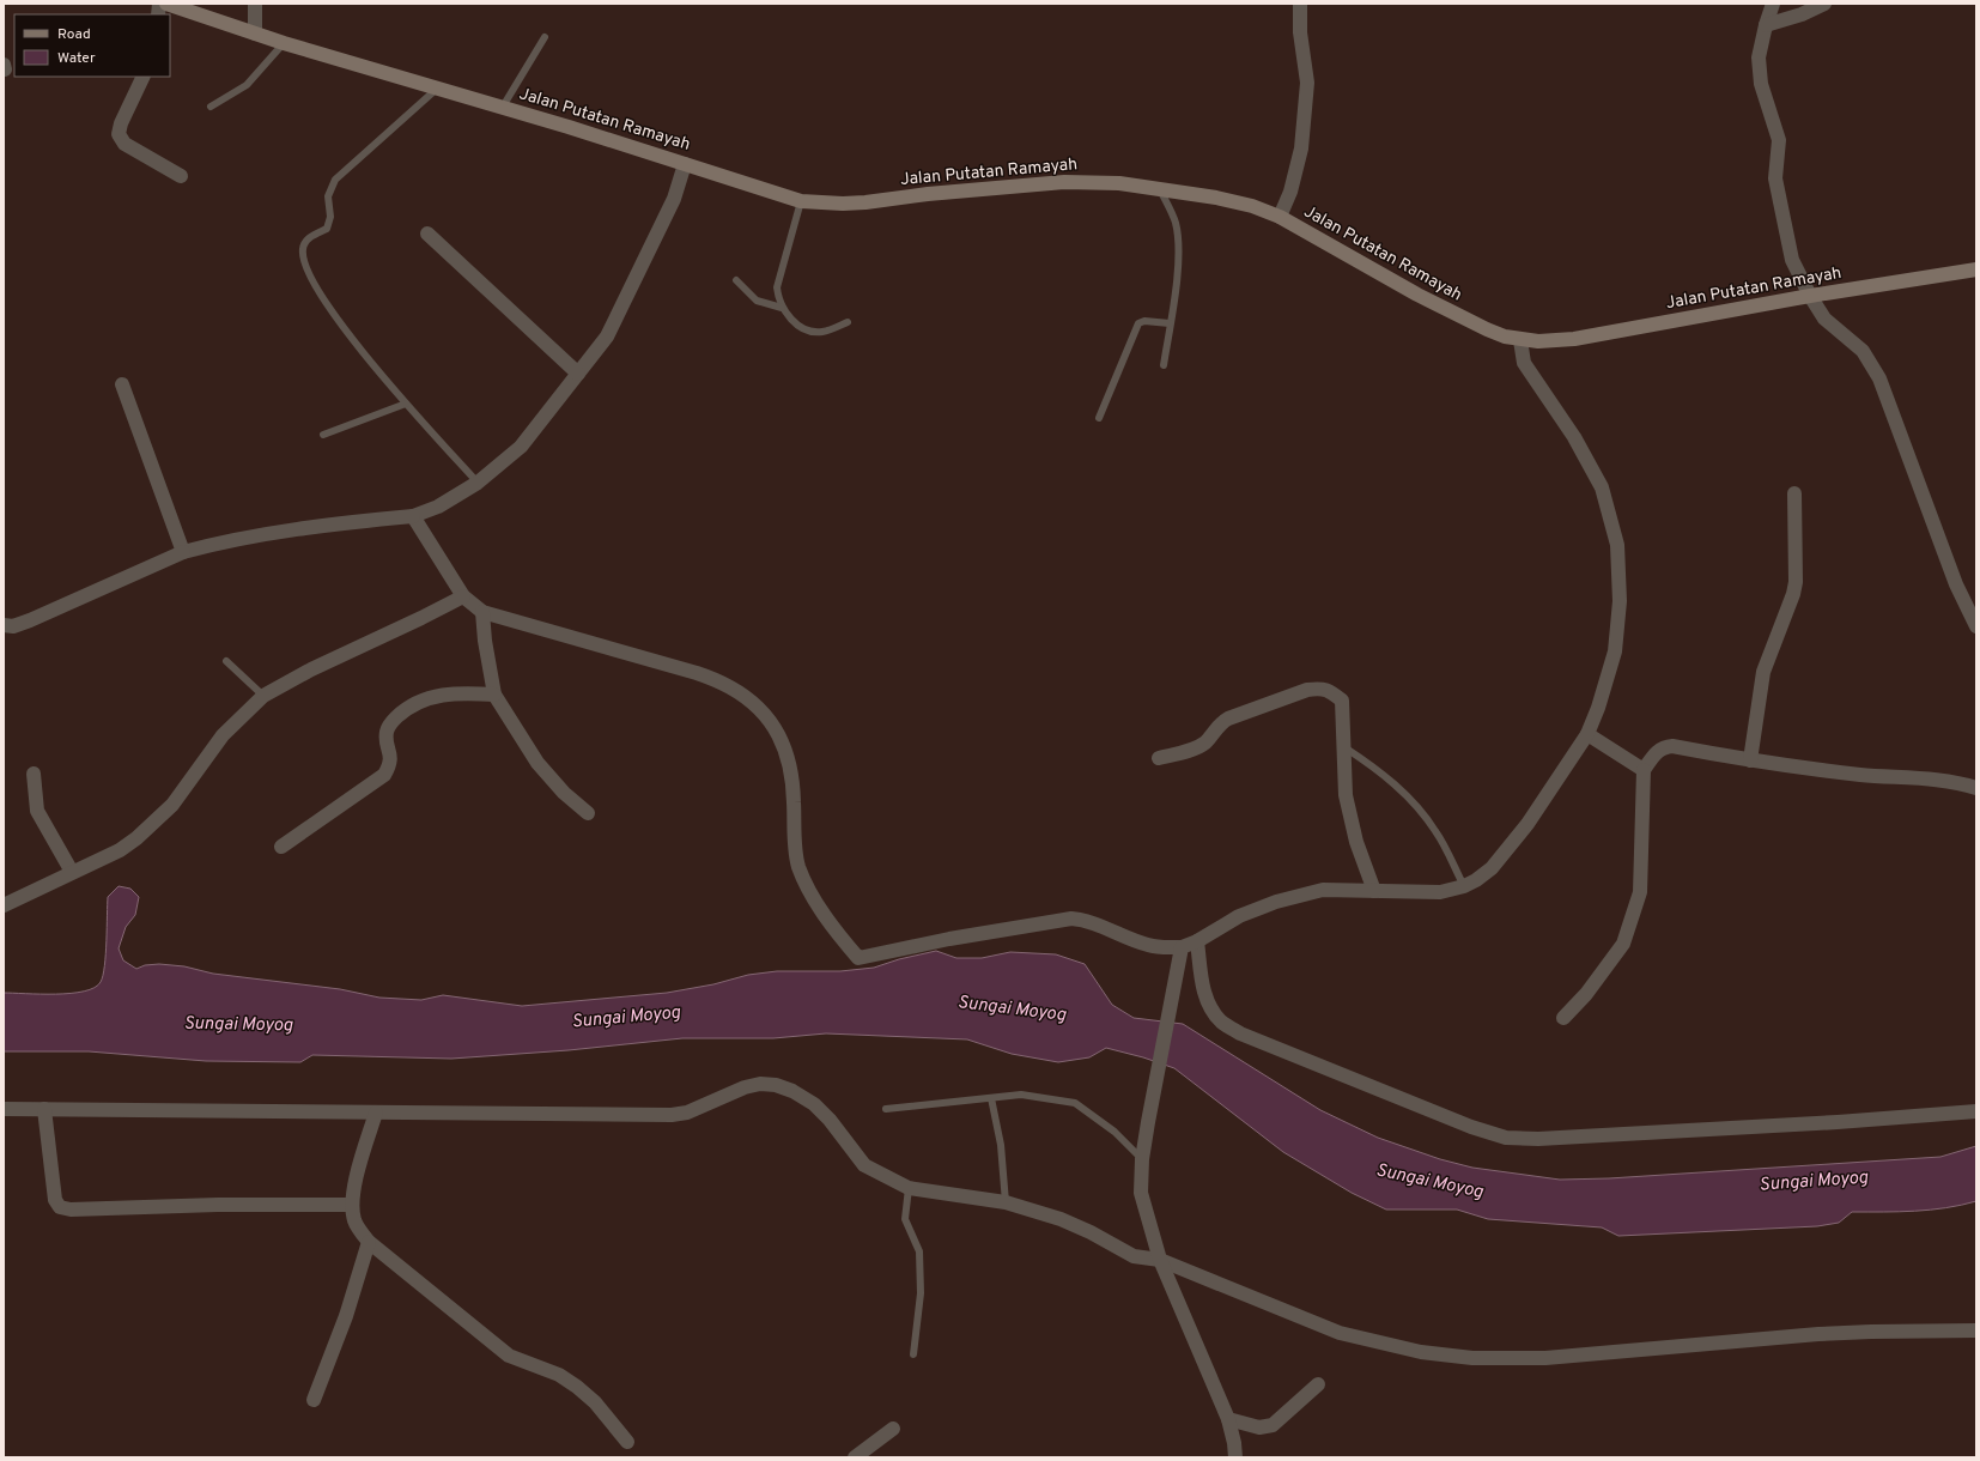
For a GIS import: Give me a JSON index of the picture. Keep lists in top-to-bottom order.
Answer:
{
  "streets": {
    "main road": ["Jalan Putatan Ramayah"]
  },
  "water": ["Sungai Moyog"],
  "legend": ["Road", "Water"]
}
